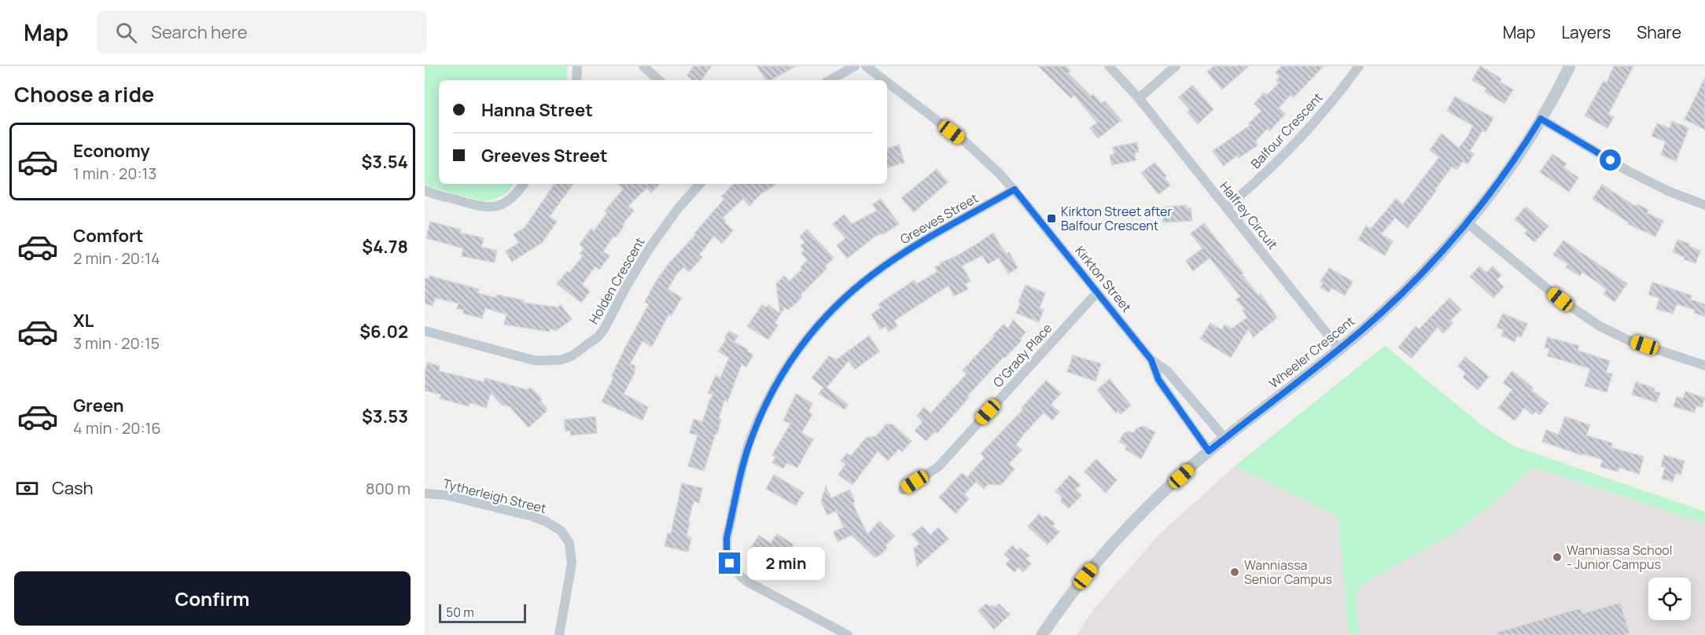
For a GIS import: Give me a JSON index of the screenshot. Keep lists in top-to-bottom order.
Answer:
{
  "streets": {
    "street": [
      "Balfour Crescent",
      "Halfrey Circuit",
      "Greeves Street",
      "Kirkton Street",
      "Holden Crescent",
      "Wheeler Crescent",
      "O'Grady Place",
      "Tytherleigh Street"
    ]
  },
  "crossings": [
    ["Balfour Crescent", "Halfrey Circuit"],
    ["Halfrey Circuit", "Wheeler Crescent"],
    ["Greeves Street", "Kirkton Street"],
    ["Kirkton Street", "Wheeler Crescent"],
    ["Kirkton Street", "O'Grady Place"]
  ],
  "places": {
    "transit": ["Kirkton Street after Balfour Crescent"],
    "other": ["Wanniassa School - Junior Campus", "Wanniassa Senior Campus"]
  },
  "scale_bar": "50 m",
  "page": {
    "header": "Map",
    "search": "Search here",
    "nav": ["Map", "Layers", "Share"],
    "heading": "Choose a ride",
    "banner": ["Hanna Street", "Greeves Street"],
    "list": [
      {
        "name": "Economy",
        "note": "1 min · 20:13",
        "value": "$3.54"
      },
      {
        "name": "Comfort",
        "note": "2 min · 20:14",
        "value": "$4.78"
      },
      {
        "name": "XL",
        "note": "3 min · 20:15",
        "value": "$6.02"
      },
      {
        "name": "Green",
        "note": "4 min · 20:16",
        "value": "$3.53"
      }
    ],
    "pay": ["Cash", "800 m"],
    "bubble": "2 min",
    "buttons": "Confirm",
    "scale": "50 m"
  }
}
